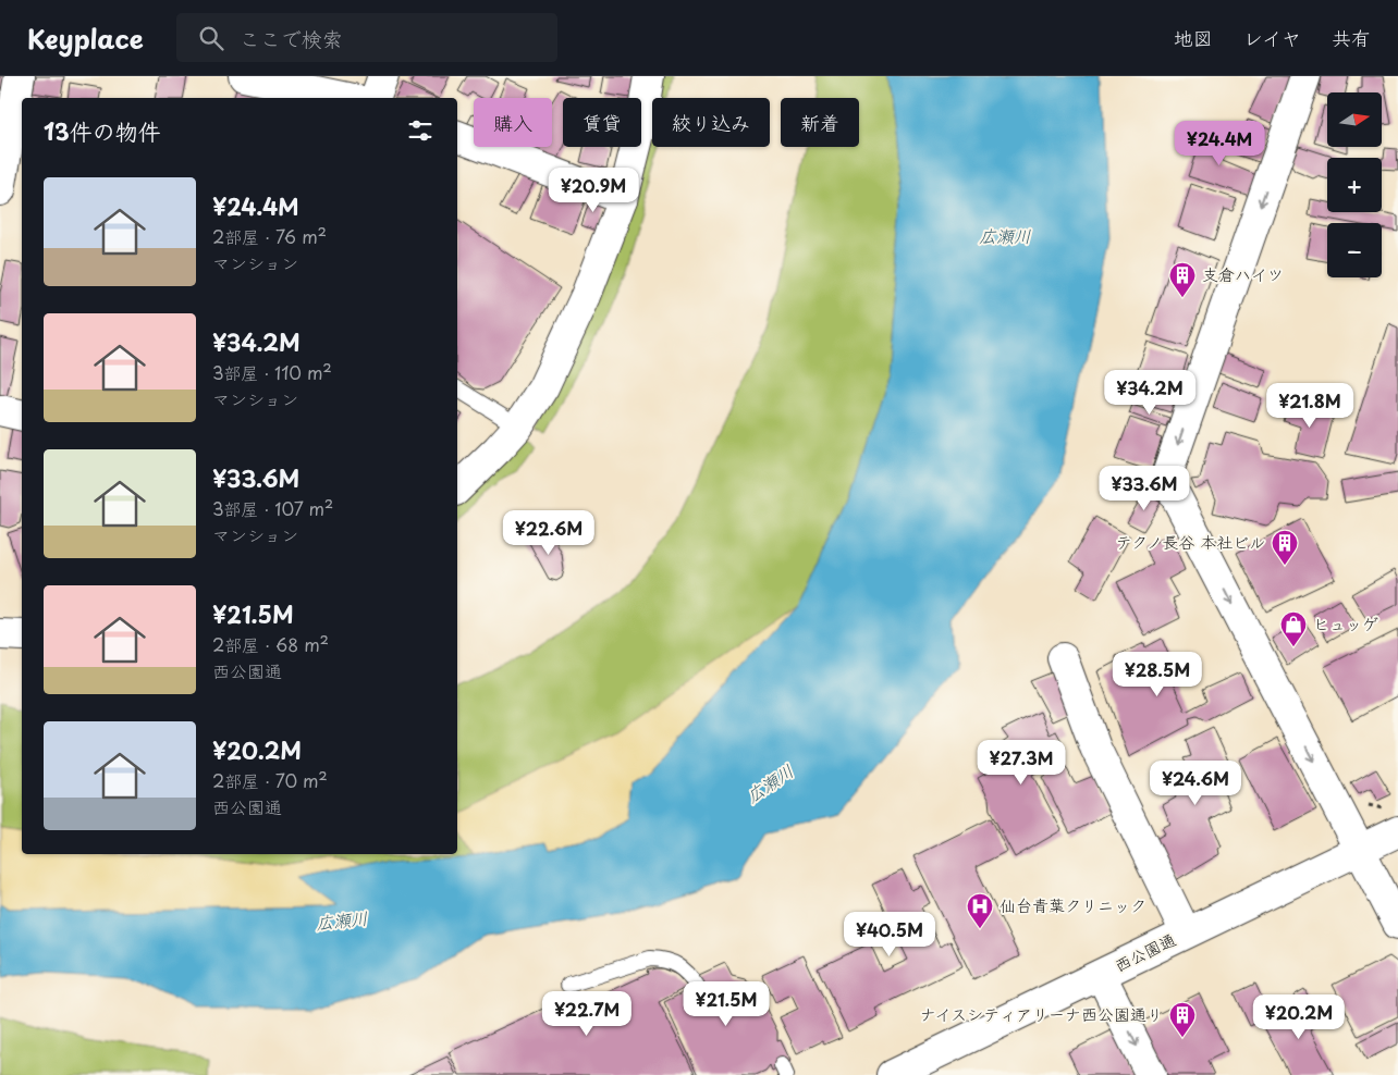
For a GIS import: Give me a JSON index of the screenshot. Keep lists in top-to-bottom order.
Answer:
{
  "streets": {
    "street": ["西公園通"]
  },
  "water": ["広瀬川"],
  "places": {
    "building": ["支倉ハイツ", "テクノ長谷 本社ビル", "ナイスシティアリーナ西公園通り"],
    "shop": ["ヒュッゲ"],
    "hospital": ["仙台青葉クリニック"]
  },
  "north": "right",
  "page": {
    "header": "Keyplace",
    "search": "ここで検索",
    "nav": ["地図", "レイヤ", "共有"],
    "map_buttons": ["+", "−"],
    "chip": [
      "購入",
      "賃貸",
      "絞り込み",
      "新着"
    ],
    "heading": "13件の物件",
    "price": [
      "¥24.4M",
      "¥20.9M",
      "¥34.2M",
      "¥21.8M",
      "¥33.6M",
      "¥22.6M",
      "¥28.5M",
      "¥27.3M",
      "¥24.6M",
      "¥40.5M",
      "¥21.5M",
      "¥22.7M",
      "¥20.2M"
    ],
    "list": [
      {
        "name": "¥24.4M",
        "note": "2部屋 · 76 m² · マンション"
      },
      {
        "name": "¥34.2M",
        "note": "3部屋 · 110 m² · マンション"
      },
      {
        "name": "¥33.6M",
        "note": "3部屋 · 107 m² · マンション"
      },
      {
        "name": "¥21.5M",
        "note": "2部屋 · 68 m² · 西公園通"
      },
      {
        "name": "¥20.2M",
        "note": "2部屋 · 70 m² · 西公園通"
      }
    ]
  }
}
